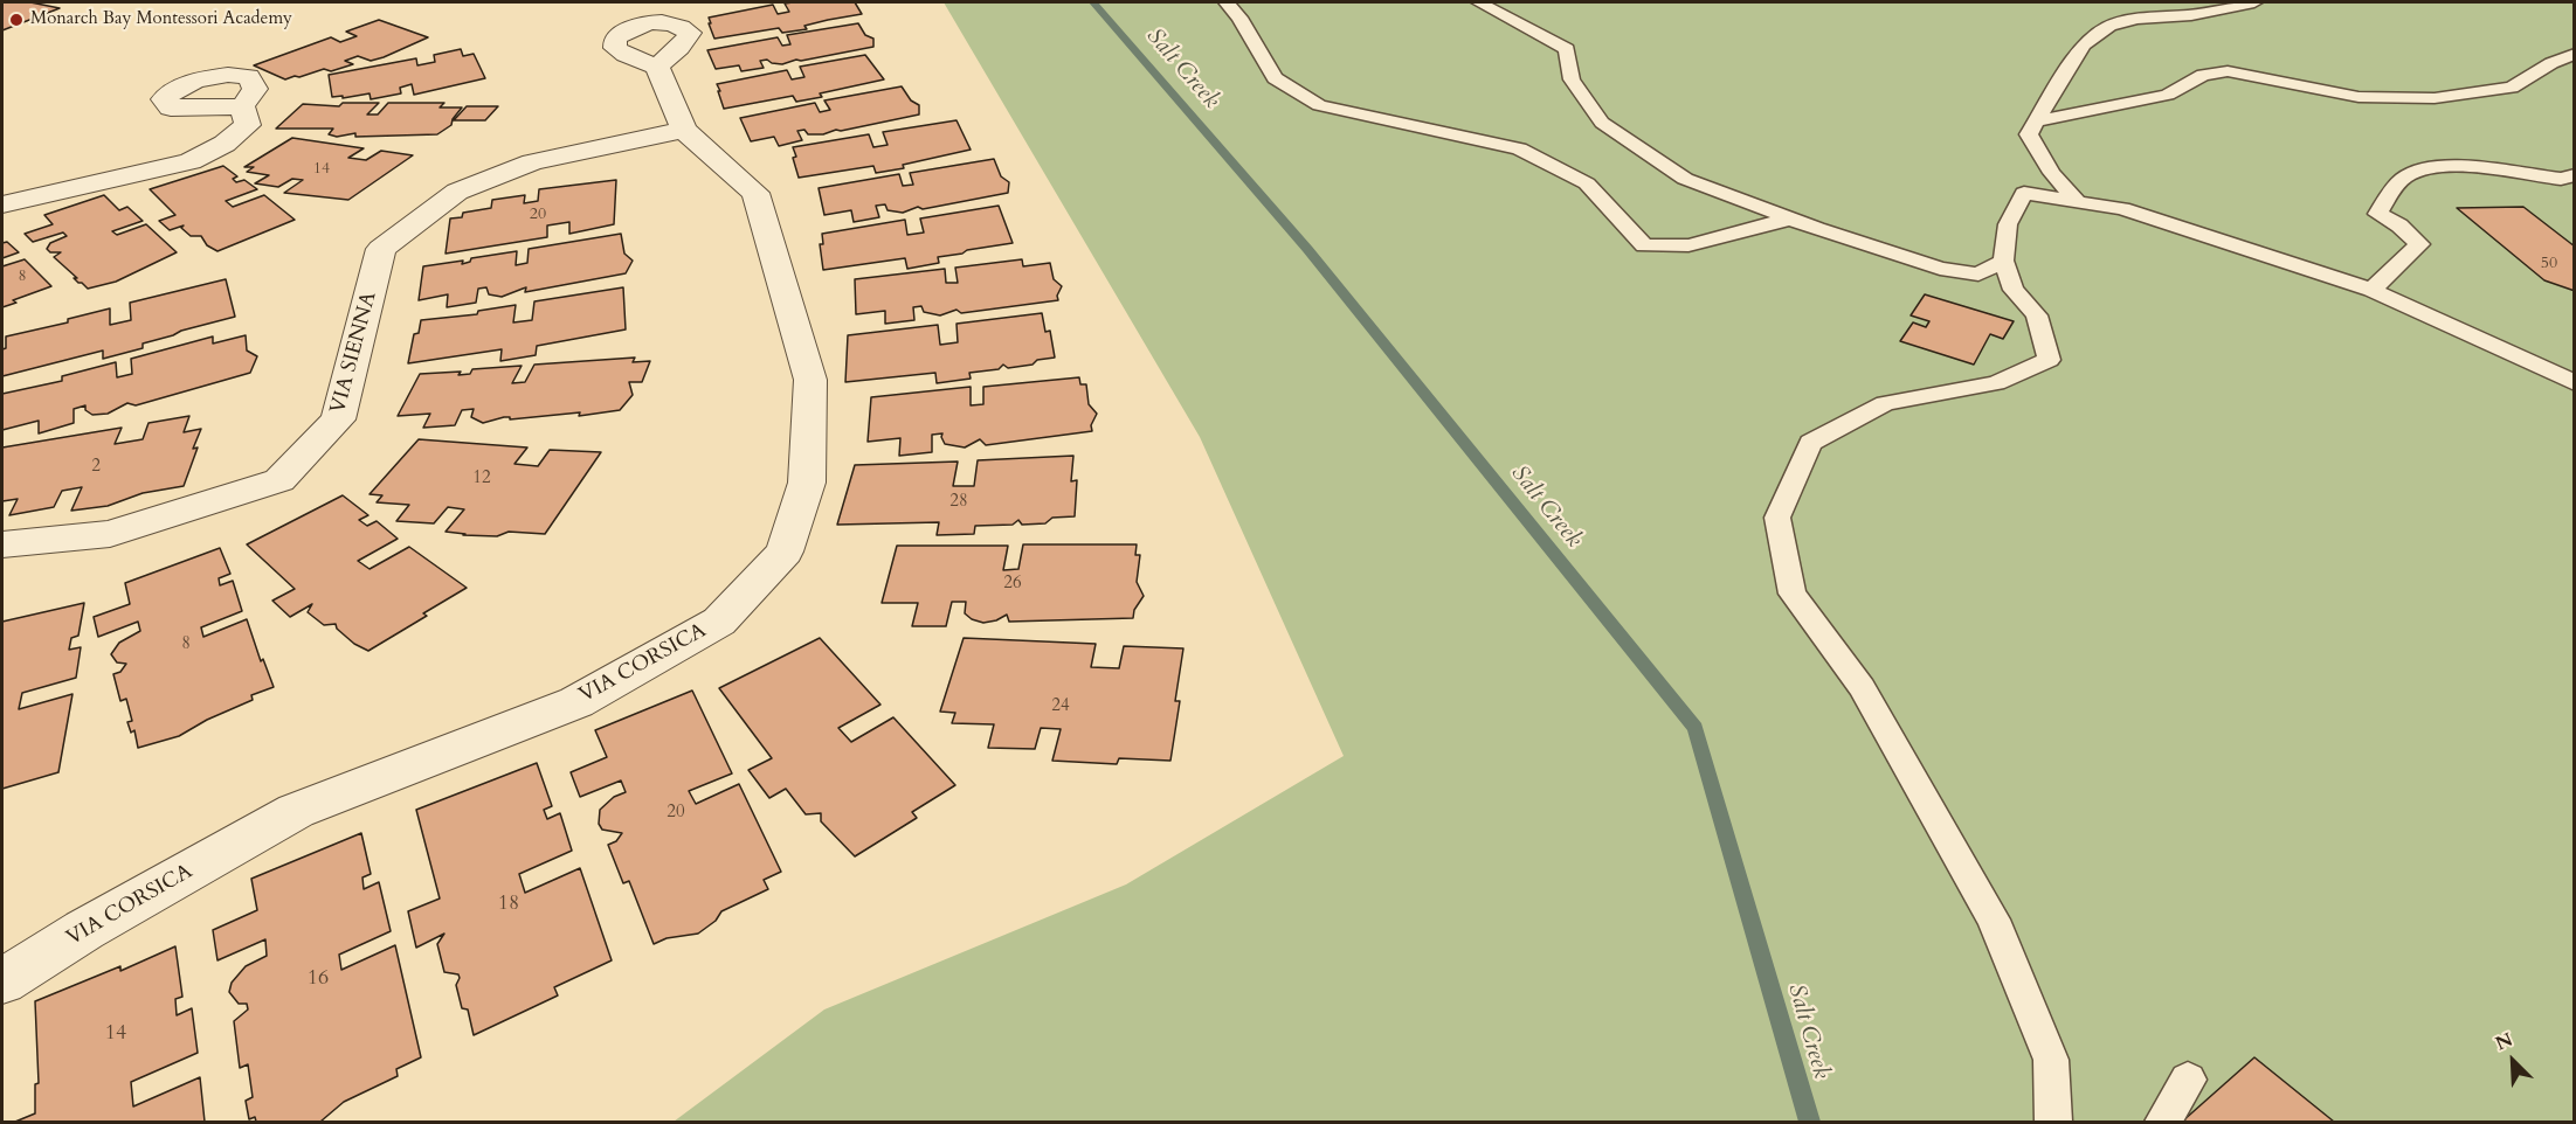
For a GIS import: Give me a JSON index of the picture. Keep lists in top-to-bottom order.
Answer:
{
  "streets": {
    "street": ["VIA SIENNA", "VIA CORSICA"]
  },
  "crossings": [
    ["VIA SIENNA", "VIA CORSICA"]
  ],
  "water": ["Salt Creek"],
  "places": ["Monarch Bay Montessori Academy"],
  "house_numbers": [
    "14",
    "20",
    "50",
    "8",
    "2",
    "12",
    "28",
    "26",
    "8",
    "24",
    "20",
    "18",
    "16",
    "14"
  ],
  "north": "top left"
}
